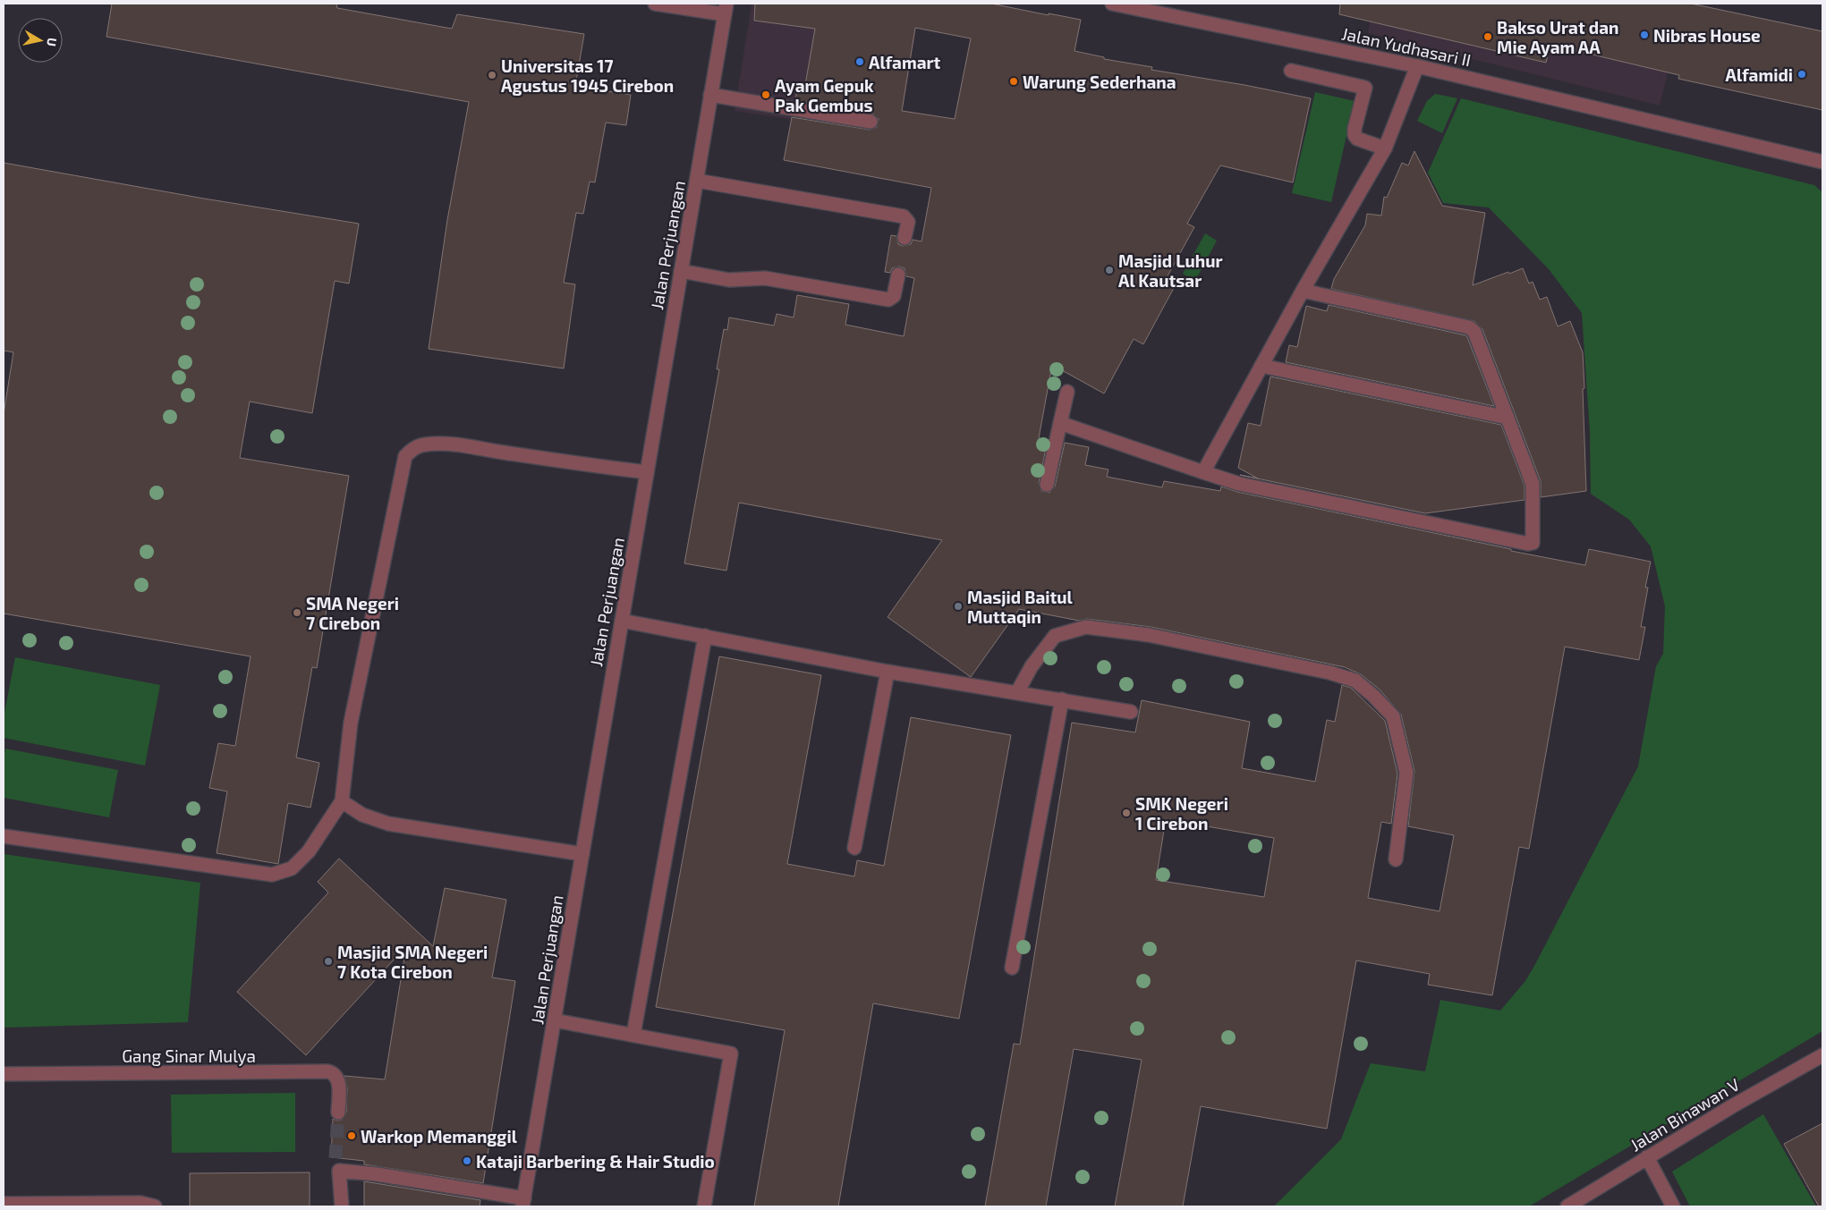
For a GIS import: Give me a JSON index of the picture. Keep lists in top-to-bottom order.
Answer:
{
  "streets": {
    "street": [
      "Jalan Yudhasari II",
      "Jalan Perjuangan",
      "Gang Sinar Mulya",
      "Jalan Binawan V"
    ]
  },
  "places": [
    "Nibras House",
    "Bakso Urat dan Mie Ayam AA",
    "Alfamart",
    "Alfamidi",
    "Universitas 17 Agustus 1945 Cirebon",
    "Warung Sederhana",
    "Ayam Gepuk Pak Gembus",
    "Masjid Luhur Al Kautsar",
    "Masjid Baitul Muttaqin",
    "SMA Negeri 7 Cirebon",
    "SMK Negeri 1 Cirebon",
    "Masjid SMA Negeri 7 Kota Cirebon",
    "Warkop Memanggil",
    "Kataji Barbering & Hair Studio"
  ],
  "north": "right"
}
